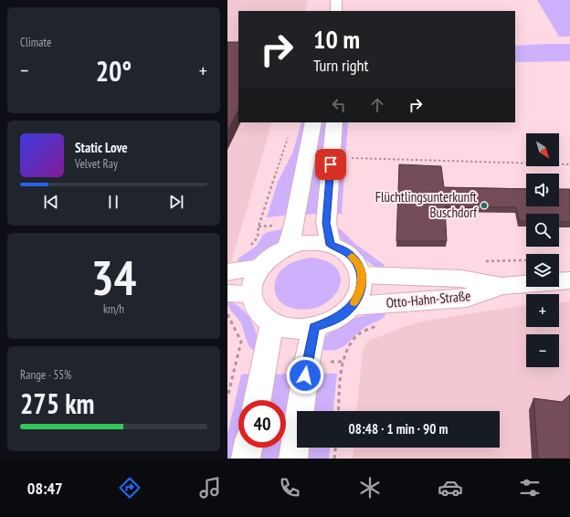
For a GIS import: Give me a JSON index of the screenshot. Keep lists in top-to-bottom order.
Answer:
{
  "streets": {
    "street": ["Otto-Hahn-Straße"]
  },
  "places": ["Flüchtlingsunterkunft Buschdorf"],
  "north": "bottom right",
  "page": {
    "tile": [
      "Climate",
      ["34", "km/h"],
      ["Range · 55%", "275 km"]
    ],
    "turn": ["10 m", "Turn right"],
    "heat": ["−", "20°", "+"],
    "song": ["Static Love", "Velvet Ray"],
    "map_buttons": ["+", "−"],
    "limit": "40",
    "trip": "08:48 · 1 min · 90 m",
    "tabs": "08:47"
  }
}
